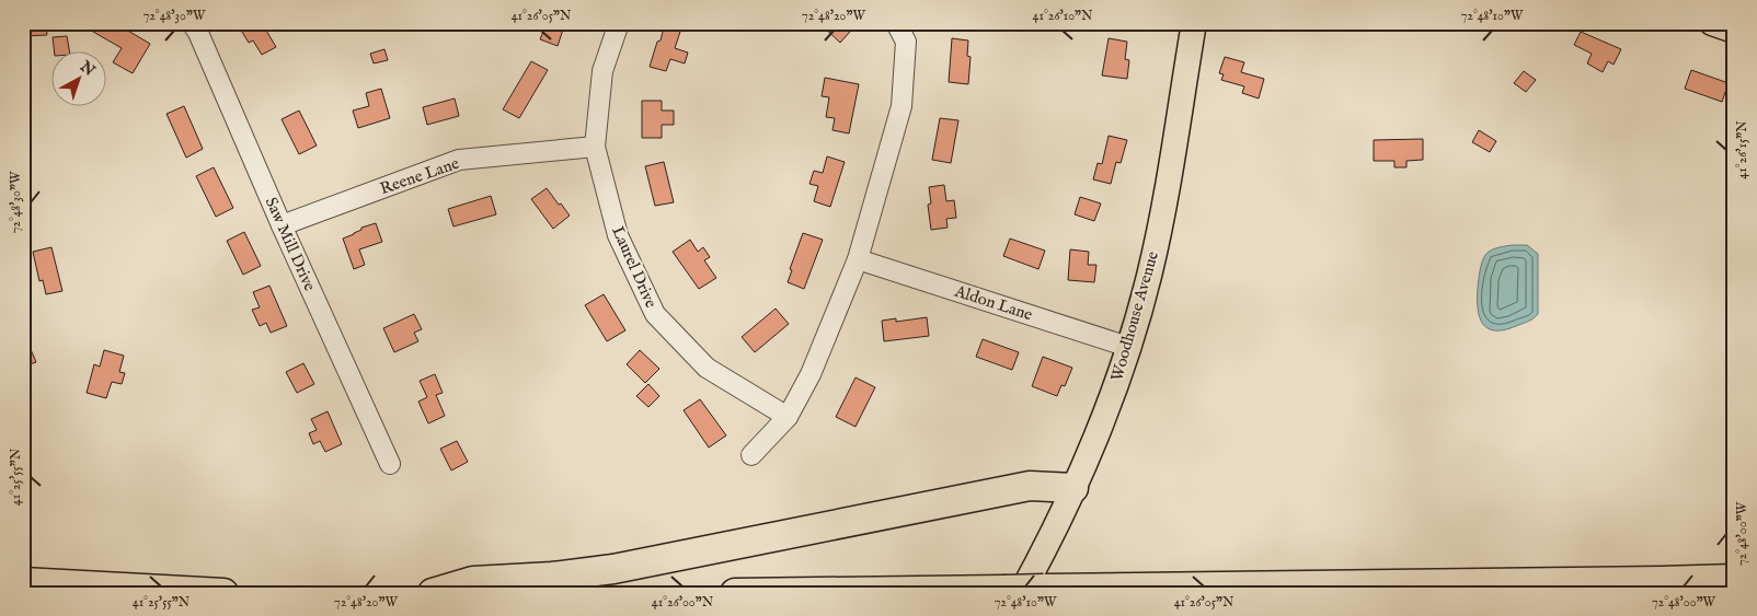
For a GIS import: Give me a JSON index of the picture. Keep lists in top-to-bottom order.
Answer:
{
  "streets": {
    "main road": ["Woodhouse Avenue"],
    "street": [
      "Reene Lane",
      "Saw Mill Drive",
      "Laurel Drive",
      "Aldon Lane"
    ]
  },
  "crossings": [
    ["Reene Lane", "Saw Mill Drive"],
    ["Reene Lane", "Laurel Drive"],
    ["Aldon Lane", "Woodhouse Avenue"]
  ],
  "north": "top right",
  "coordinates": [
    "72°48'30\"W",
    "41°26'05\"N",
    "72°48'20\"W",
    "41°26'10\"N",
    "72°48'10\"W",
    "41°26'15\"N",
    "41°25'55\"N",
    "72°48'00\"W",
    "41°26'00\"N"
  ]
}
